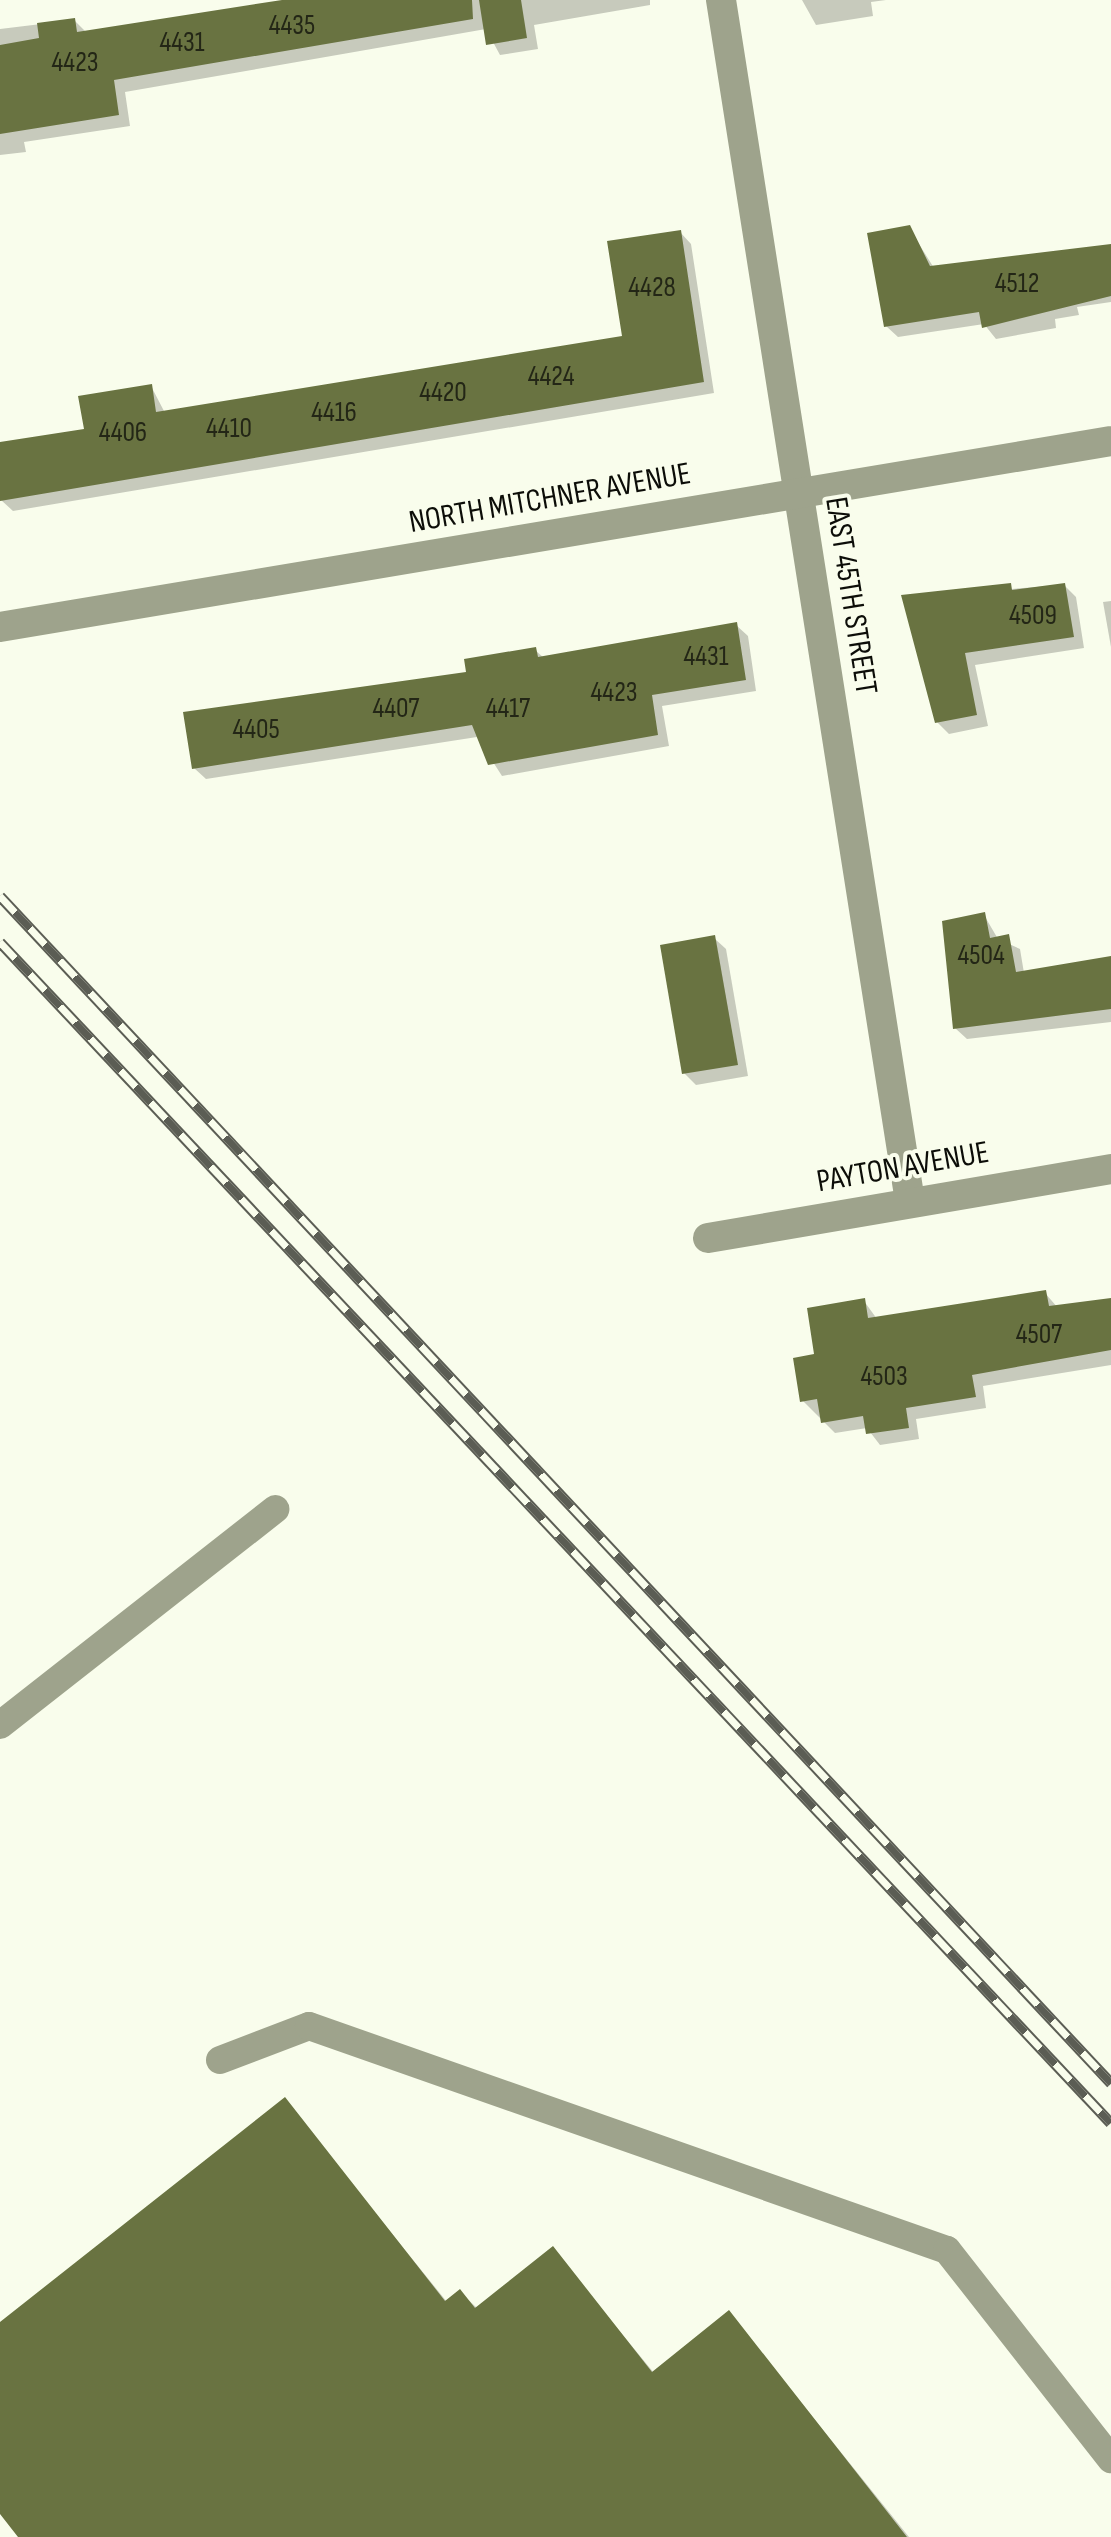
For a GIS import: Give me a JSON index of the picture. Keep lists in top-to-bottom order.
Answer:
{
  "streets": {
    "street": ["NORTH MITCHNER AVENUE", "EAST 45TH STREET", "PAYTON AVENUE"]
  },
  "crossings": [
    ["NORTH MITCHNER AVENUE", "EAST 45TH STREET"],
    ["EAST 45TH STREET", "PAYTON AVENUE"]
  ],
  "house_numbers": [
    "4435",
    "4431",
    "4423",
    "4512",
    "4428",
    "4424",
    "4420",
    "4416",
    "4410",
    "4406",
    "4509",
    "4431",
    "4423",
    "4407",
    "4417",
    "4405",
    "4504",
    "4507",
    "4503"
  ]
}
